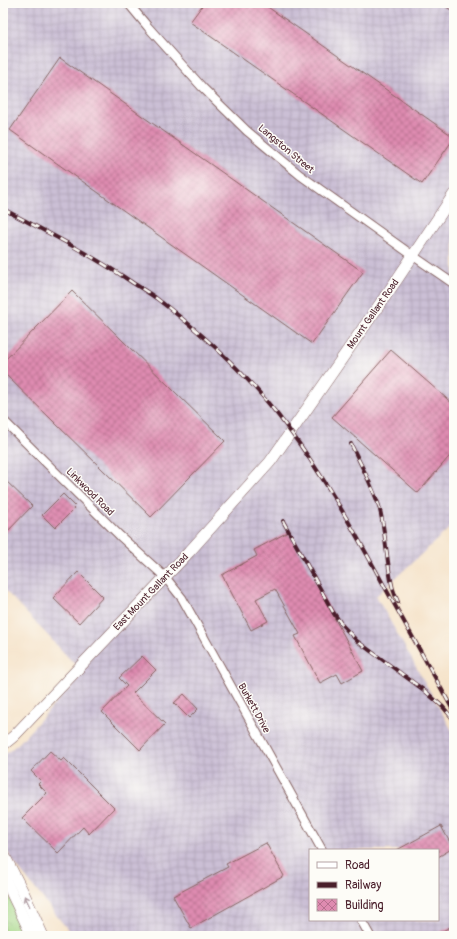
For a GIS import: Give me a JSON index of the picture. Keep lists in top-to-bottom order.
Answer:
{
  "streets": {
    "street": [
      "Langston Street",
      "Mount Gallant Road",
      "Linkwood Road",
      "East Mount Gallant Road",
      "Burkett Drive"
    ]
  },
  "crossings": [
    ["Langston Street", "Mount Gallant Road"],
    ["Mount Gallant Road", "East Mount Gallant Road"],
    ["Linkwood Road", "East Mount Gallant Road"],
    ["Linkwood Road", "Burkett Drive"],
    ["East Mount Gallant Road", "Burkett Drive"]
  ],
  "legend": ["Road", "Railway", "Building"]
}
